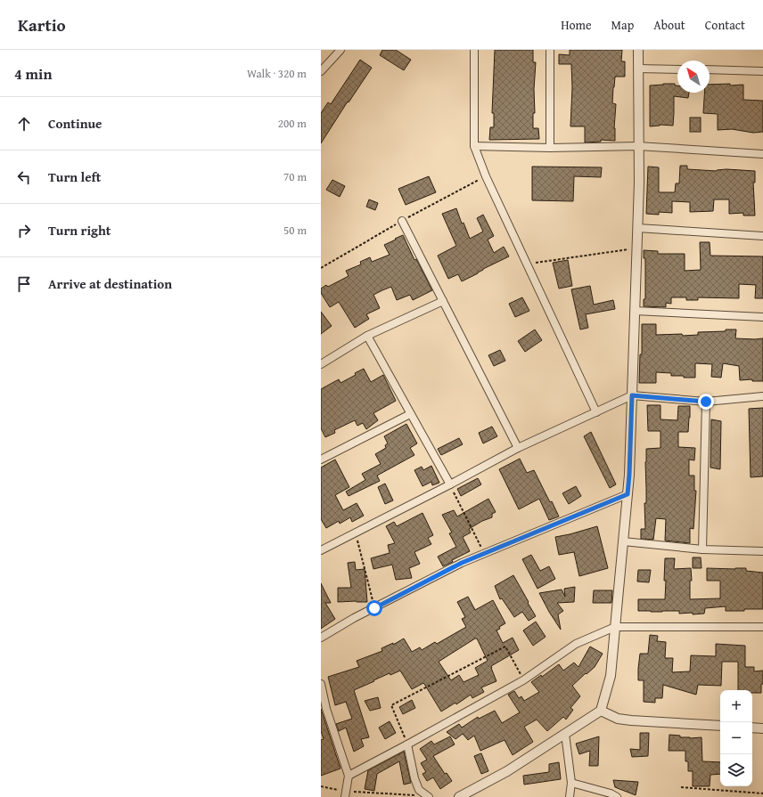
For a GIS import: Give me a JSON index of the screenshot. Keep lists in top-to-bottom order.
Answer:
{
  "north": "top left",
  "page": {
    "header": "Kartio",
    "nav": [
      "Home",
      "Map",
      "About",
      "Contact"
    ],
    "heading": ["4 min", "Walk · 320 m"],
    "list": [
      ["Continue", "200 m"],
      ["Turn left", "70 m"],
      ["Turn right", "50 m"],
      "Arrive at destination"
    ],
    "map_buttons": ["+", "−"]
  }
}
